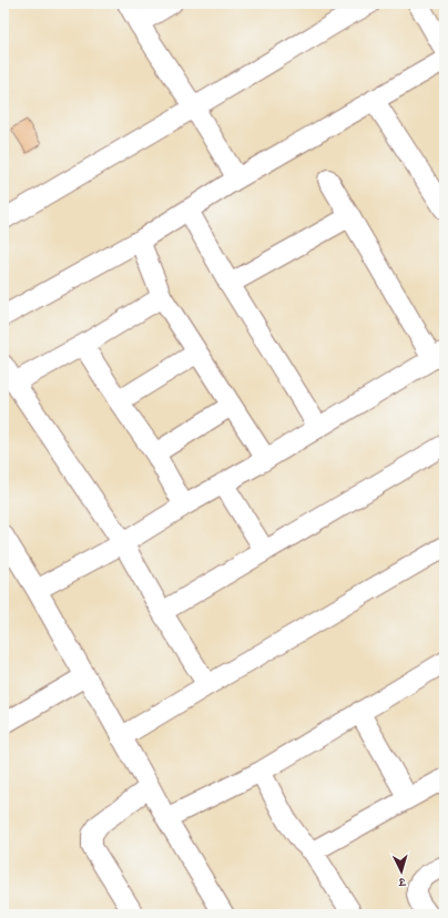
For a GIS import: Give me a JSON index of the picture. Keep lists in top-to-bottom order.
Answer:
{
  "north": "bottom"
}
